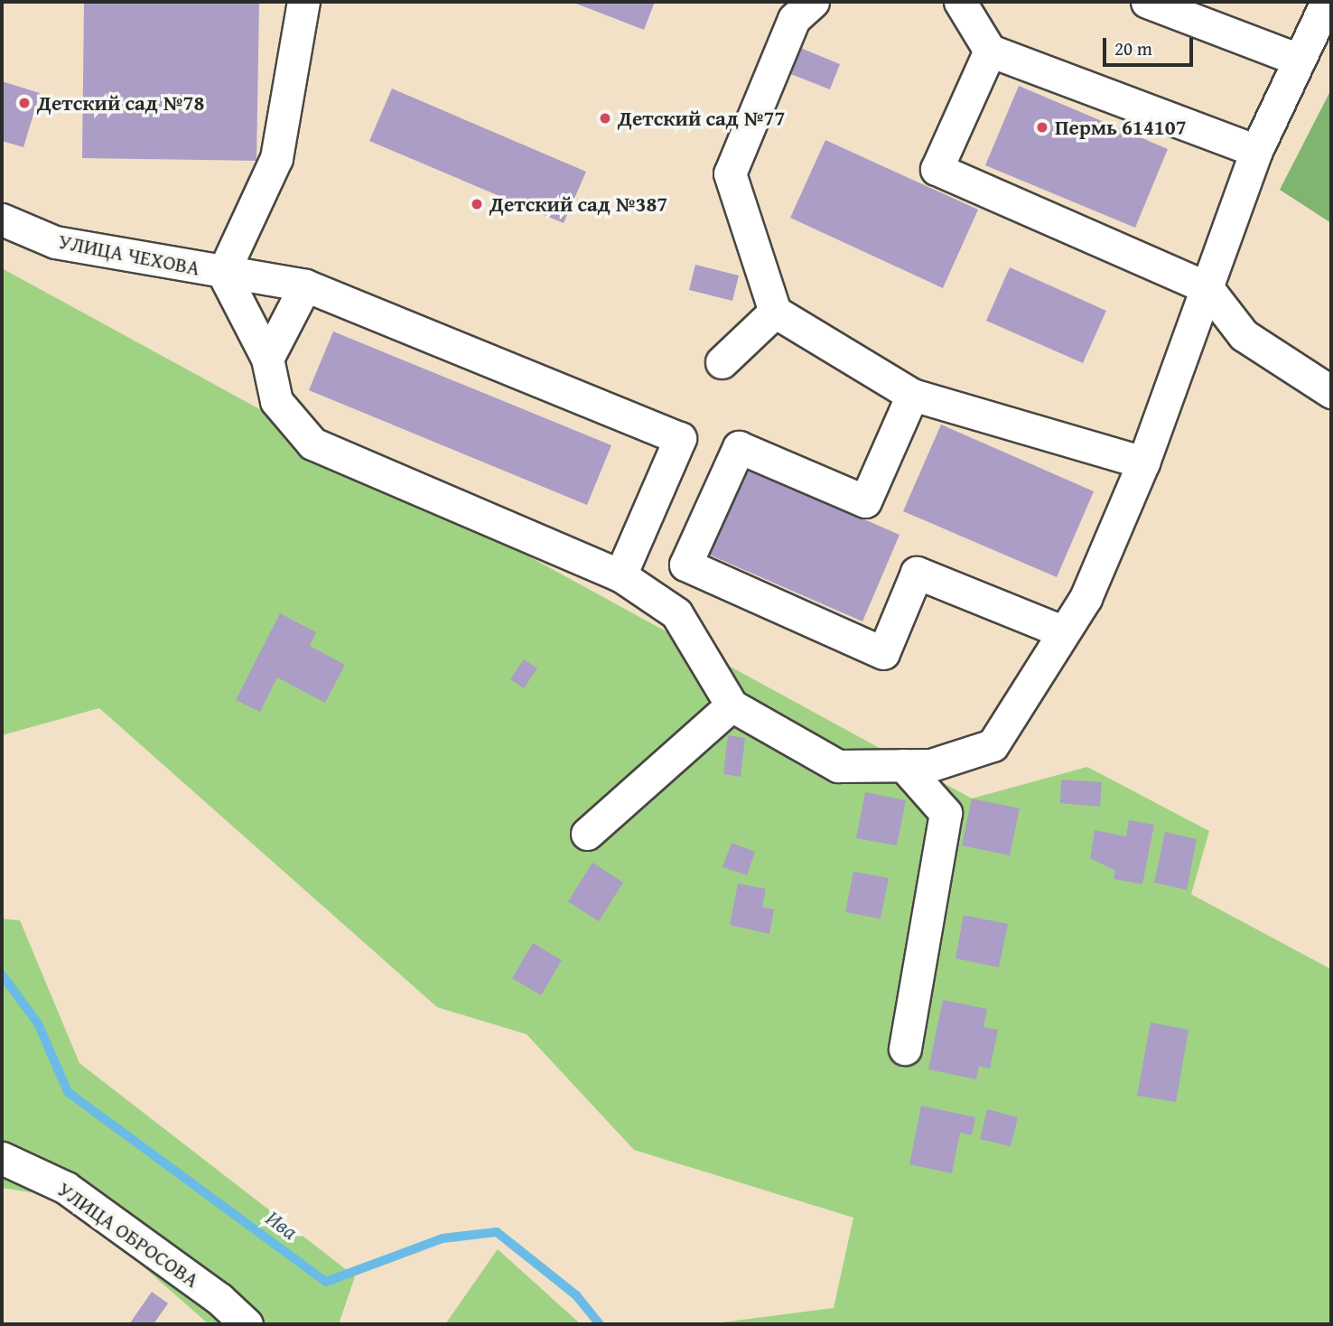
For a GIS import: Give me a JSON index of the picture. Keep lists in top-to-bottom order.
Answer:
{
  "streets": {
    "street": ["УЛИЦА ЧЕХОВА", "УЛИЦА ОБРОСОВА"]
  },
  "water": ["Ива"],
  "places": [
    "Детский сад №78",
    "Детский сад №77",
    "Пермь 614107",
    "Детский сад №387"
  ],
  "scale_bar": "20 m"
}
